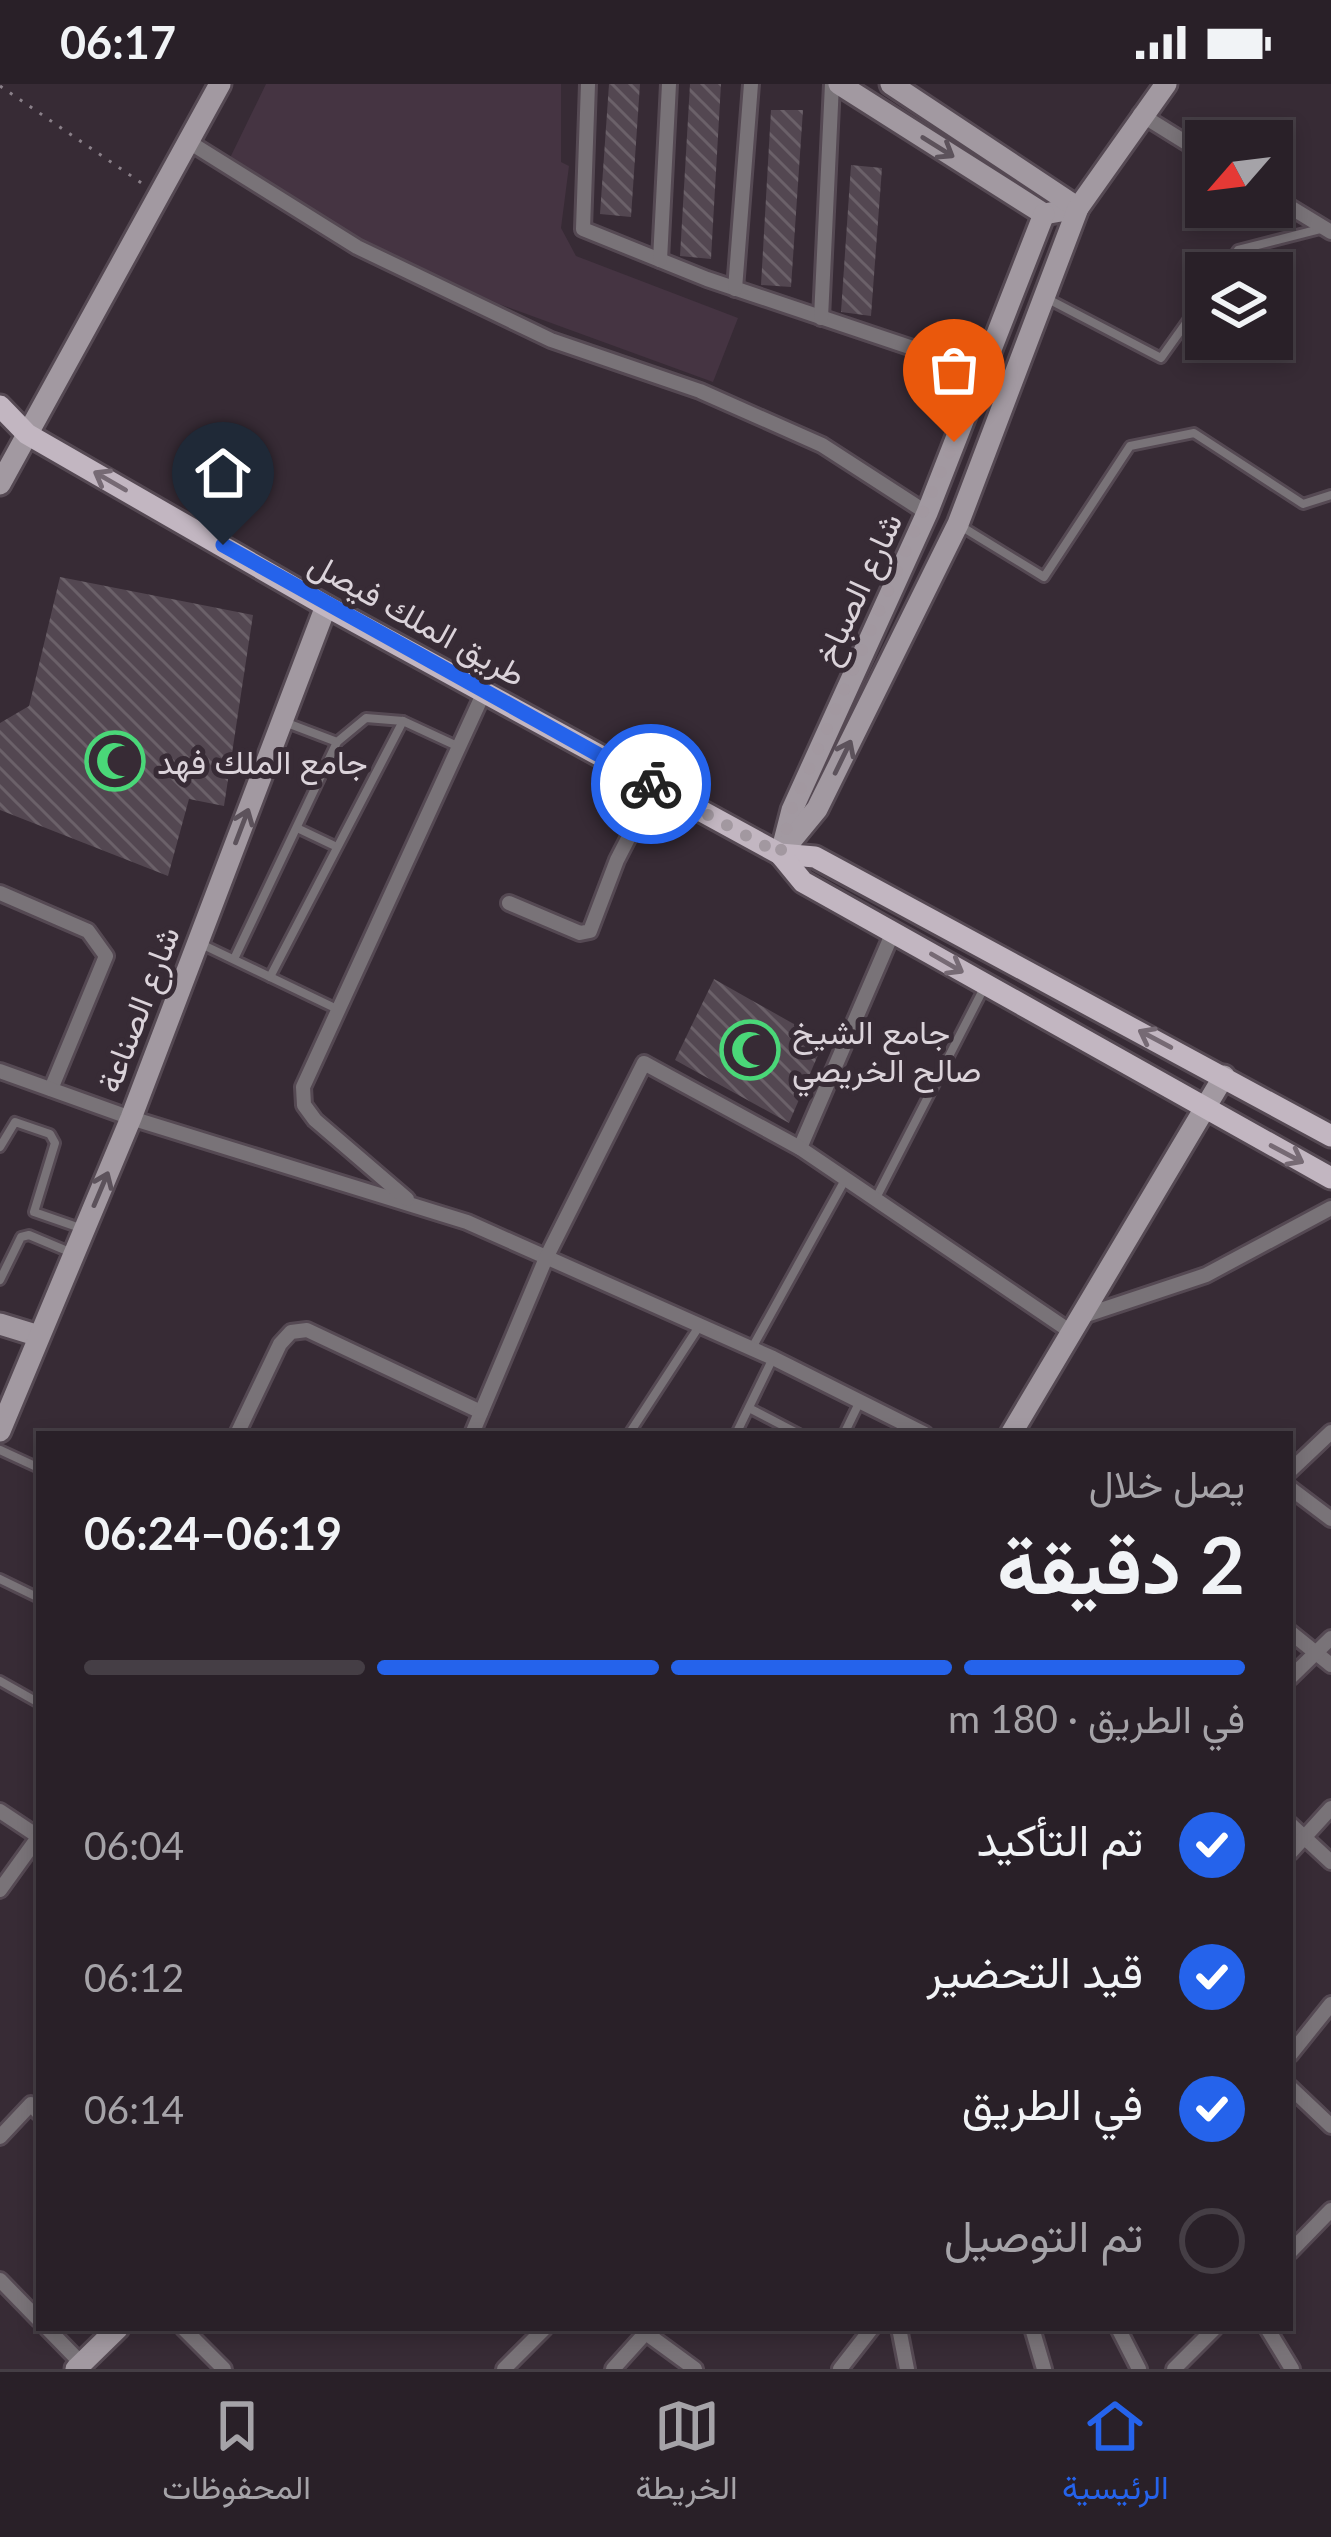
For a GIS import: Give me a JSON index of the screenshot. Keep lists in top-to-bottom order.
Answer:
{
  "streets": {
    "main road": ["طريق الملك فيصل"],
    "street": ["شارع الصباخ", "شارع الصناعة"]
  },
  "crossings": [
    ["شارع الصباخ", "طريق الملك فيصل"],
    ["طريق الملك فيصل", "شارع الصناعة"]
  ],
  "places": {
    "mosque": ["جامع الملك فهد", "جامع الشيخ صالح الخريصي"]
  },
  "north": "bottom left",
  "page": {
    "status": "06:17",
    "heading": ["2 دقيقة", "يصل خلال", "06:19–06:24"],
    "bar": "في الطريق · 180 m",
    "list": [
      ["تم التأكيد", "06:04"],
      ["قيد التحضير", "06:12"],
      ["في الطريق", "06:14"],
      "تم التوصيل"
    ],
    "tabs": ["الرئيسية", "الخريطة", "المحفوظات"]
  }
}
